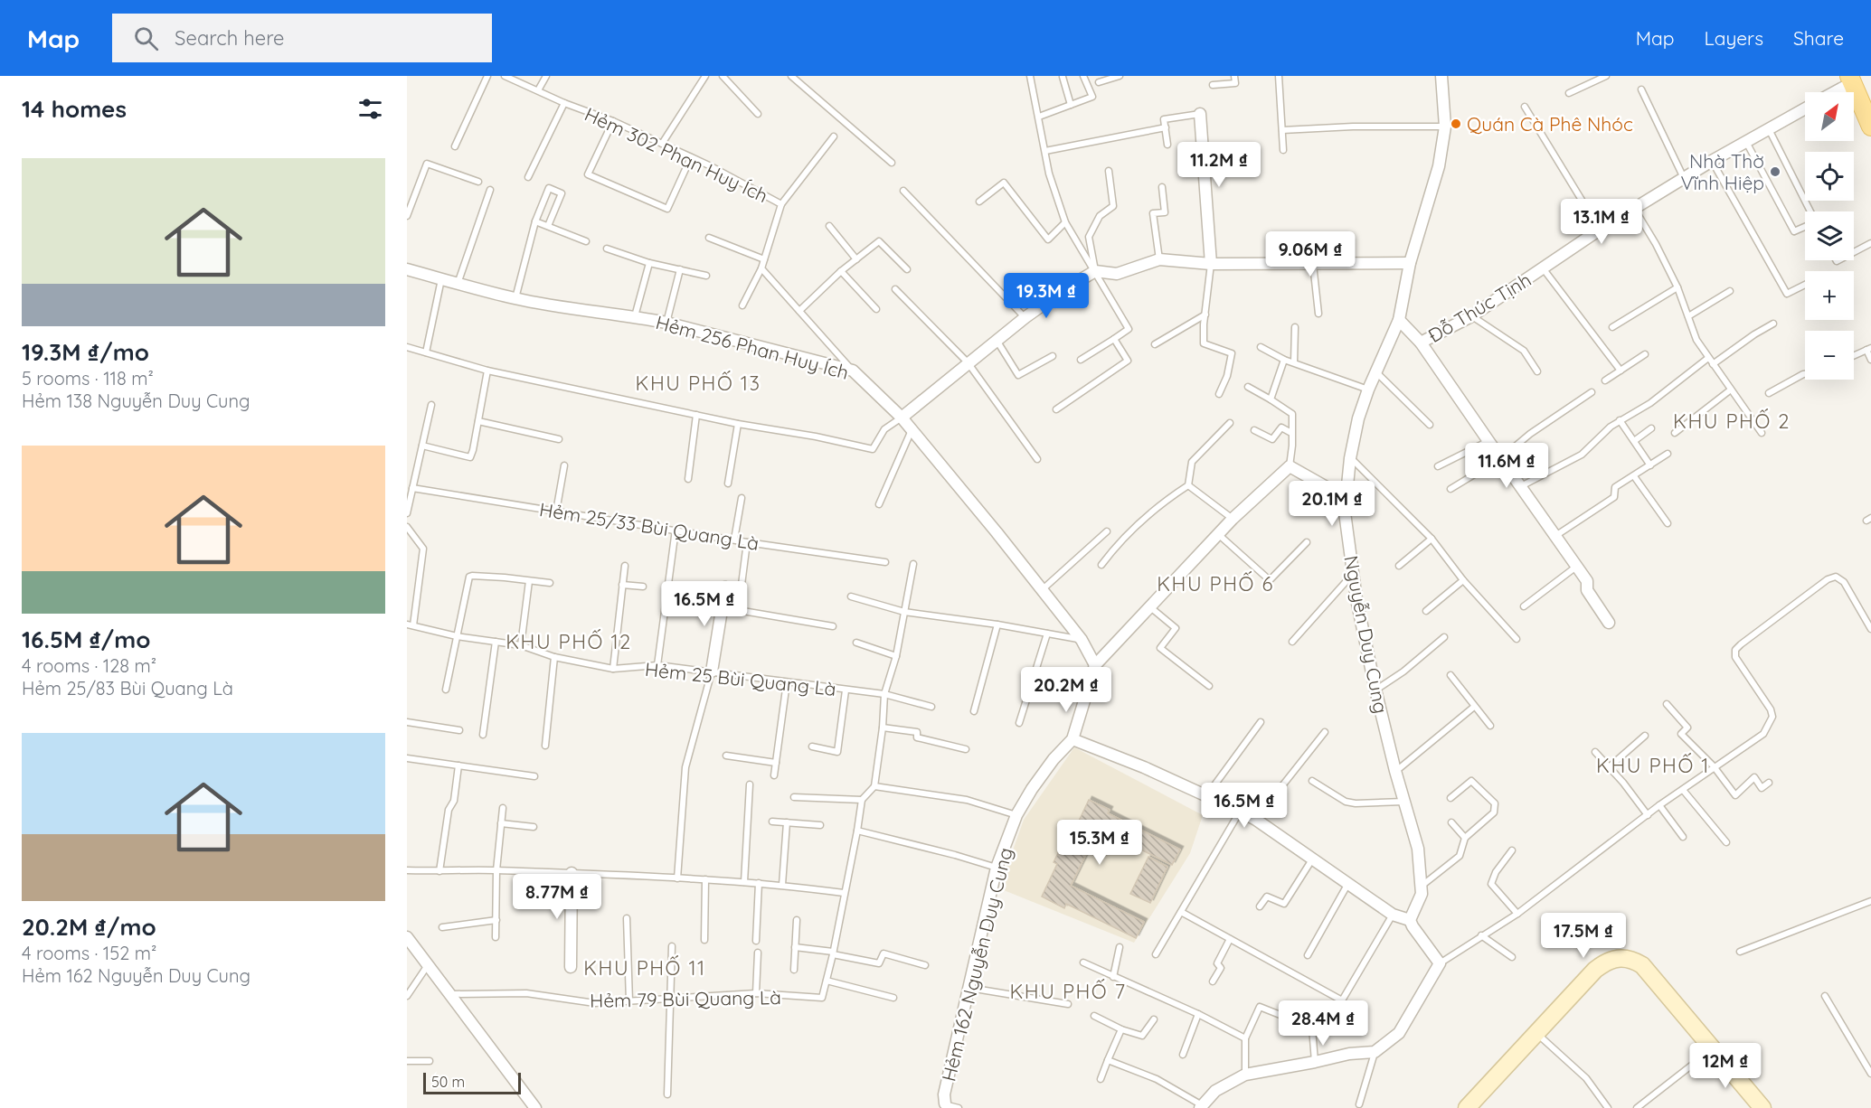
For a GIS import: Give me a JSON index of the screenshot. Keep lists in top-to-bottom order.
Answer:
{
  "streets": {
    "street": [
      "Đỗ Thúc Tịnh",
      "Hẻm 256 Phan Huy Ích",
      "Nguyễn Duy Cung",
      "Hẻm 162 Nguyễn Duy Cung"
    ],
    "lane": [
      "Hẻm 302 Phan Huy Ích",
      "Hẻm 25/33 Bùi Quang Là",
      "Hẻm 25 Bùi Quang Là",
      "Hẻm 79 Bùi Quang Là"
    ]
  },
  "crossings": [
    ["Đỗ Thúc Tịnh", "Nguyễn Duy Cung"],
    ["Hẻm 256 Phan Huy Ích", "Hẻm 162 Nguyễn Duy Cung"]
  ],
  "districts": [
    "KHU PHỐ 13",
    "KHU PHỐ 2",
    "KHU PHỐ 6",
    "KHU PHỐ 12",
    "KHU PHỐ 1",
    "KHU PHỐ 11",
    "KHU PHỐ 7"
  ],
  "places": ["Quán Cà Phê Nhóc", "Nhà Thờ Vĩnh Hiệp"],
  "scale_bar": "50 m",
  "north": "top right",
  "page": {
    "header": "Map",
    "search": "Search here",
    "nav": ["Map", "Layers", "Share"],
    "heading": "14 homes",
    "map_buttons": ["+", "−"],
    "list": [
      {
        "name": "19.3M ₫/mo",
        "note": "5 rooms · 118 m² · Hẻm 138 Nguyễn Duy Cung"
      },
      {
        "name": "16.5M ₫/mo",
        "note": "4 rooms · 128 m² · Hẻm 25/83 Bùi Quang Là"
      },
      {
        "name": "20.2M ₫/mo",
        "note": "4 rooms · 152 m² · Hẻm 162 Nguyễn Duy Cung"
      }
    ],
    "price": [
      "11.2M ₫",
      "13.1M ₫",
      "9.06M ₫",
      "19.3M ₫",
      "11.6M ₫",
      "20.1M ₫",
      "16.5M ₫",
      "20.2M ₫",
      "16.5M ₫",
      "15.3M ₫",
      "8.77M ₫",
      "17.5M ₫",
      "28.4M ₫",
      "12M ₫"
    ],
    "scale": "50 m"
  }
}
